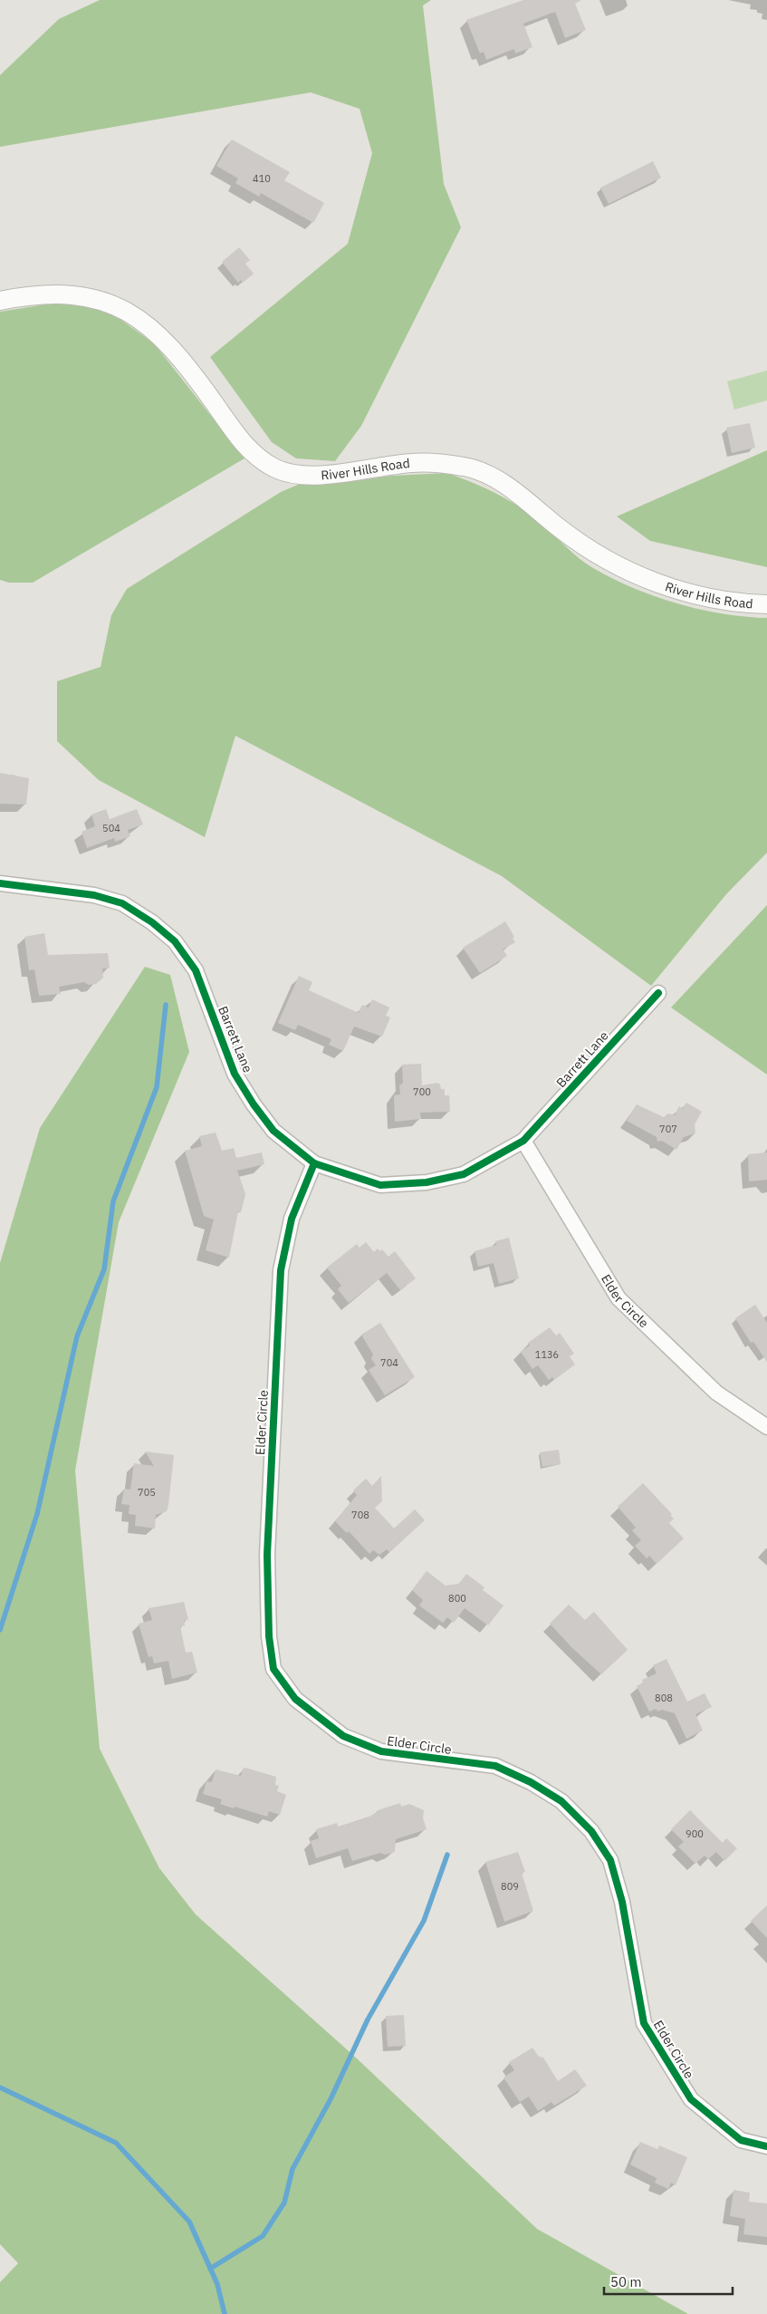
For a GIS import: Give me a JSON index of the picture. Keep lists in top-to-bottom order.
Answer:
{
  "streets": {
    "street": ["River Hills Road", "Barrett Lane", "Elder Circle"]
  },
  "crossings": [
    ["Barrett Lane", "Elder Circle"]
  ],
  "house_numbers": [
    "410",
    "504",
    "700",
    "707",
    "1136",
    "704",
    "705",
    "708",
    "800",
    "808",
    "900",
    "809"
  ],
  "scale_bar": "50 m"
}
